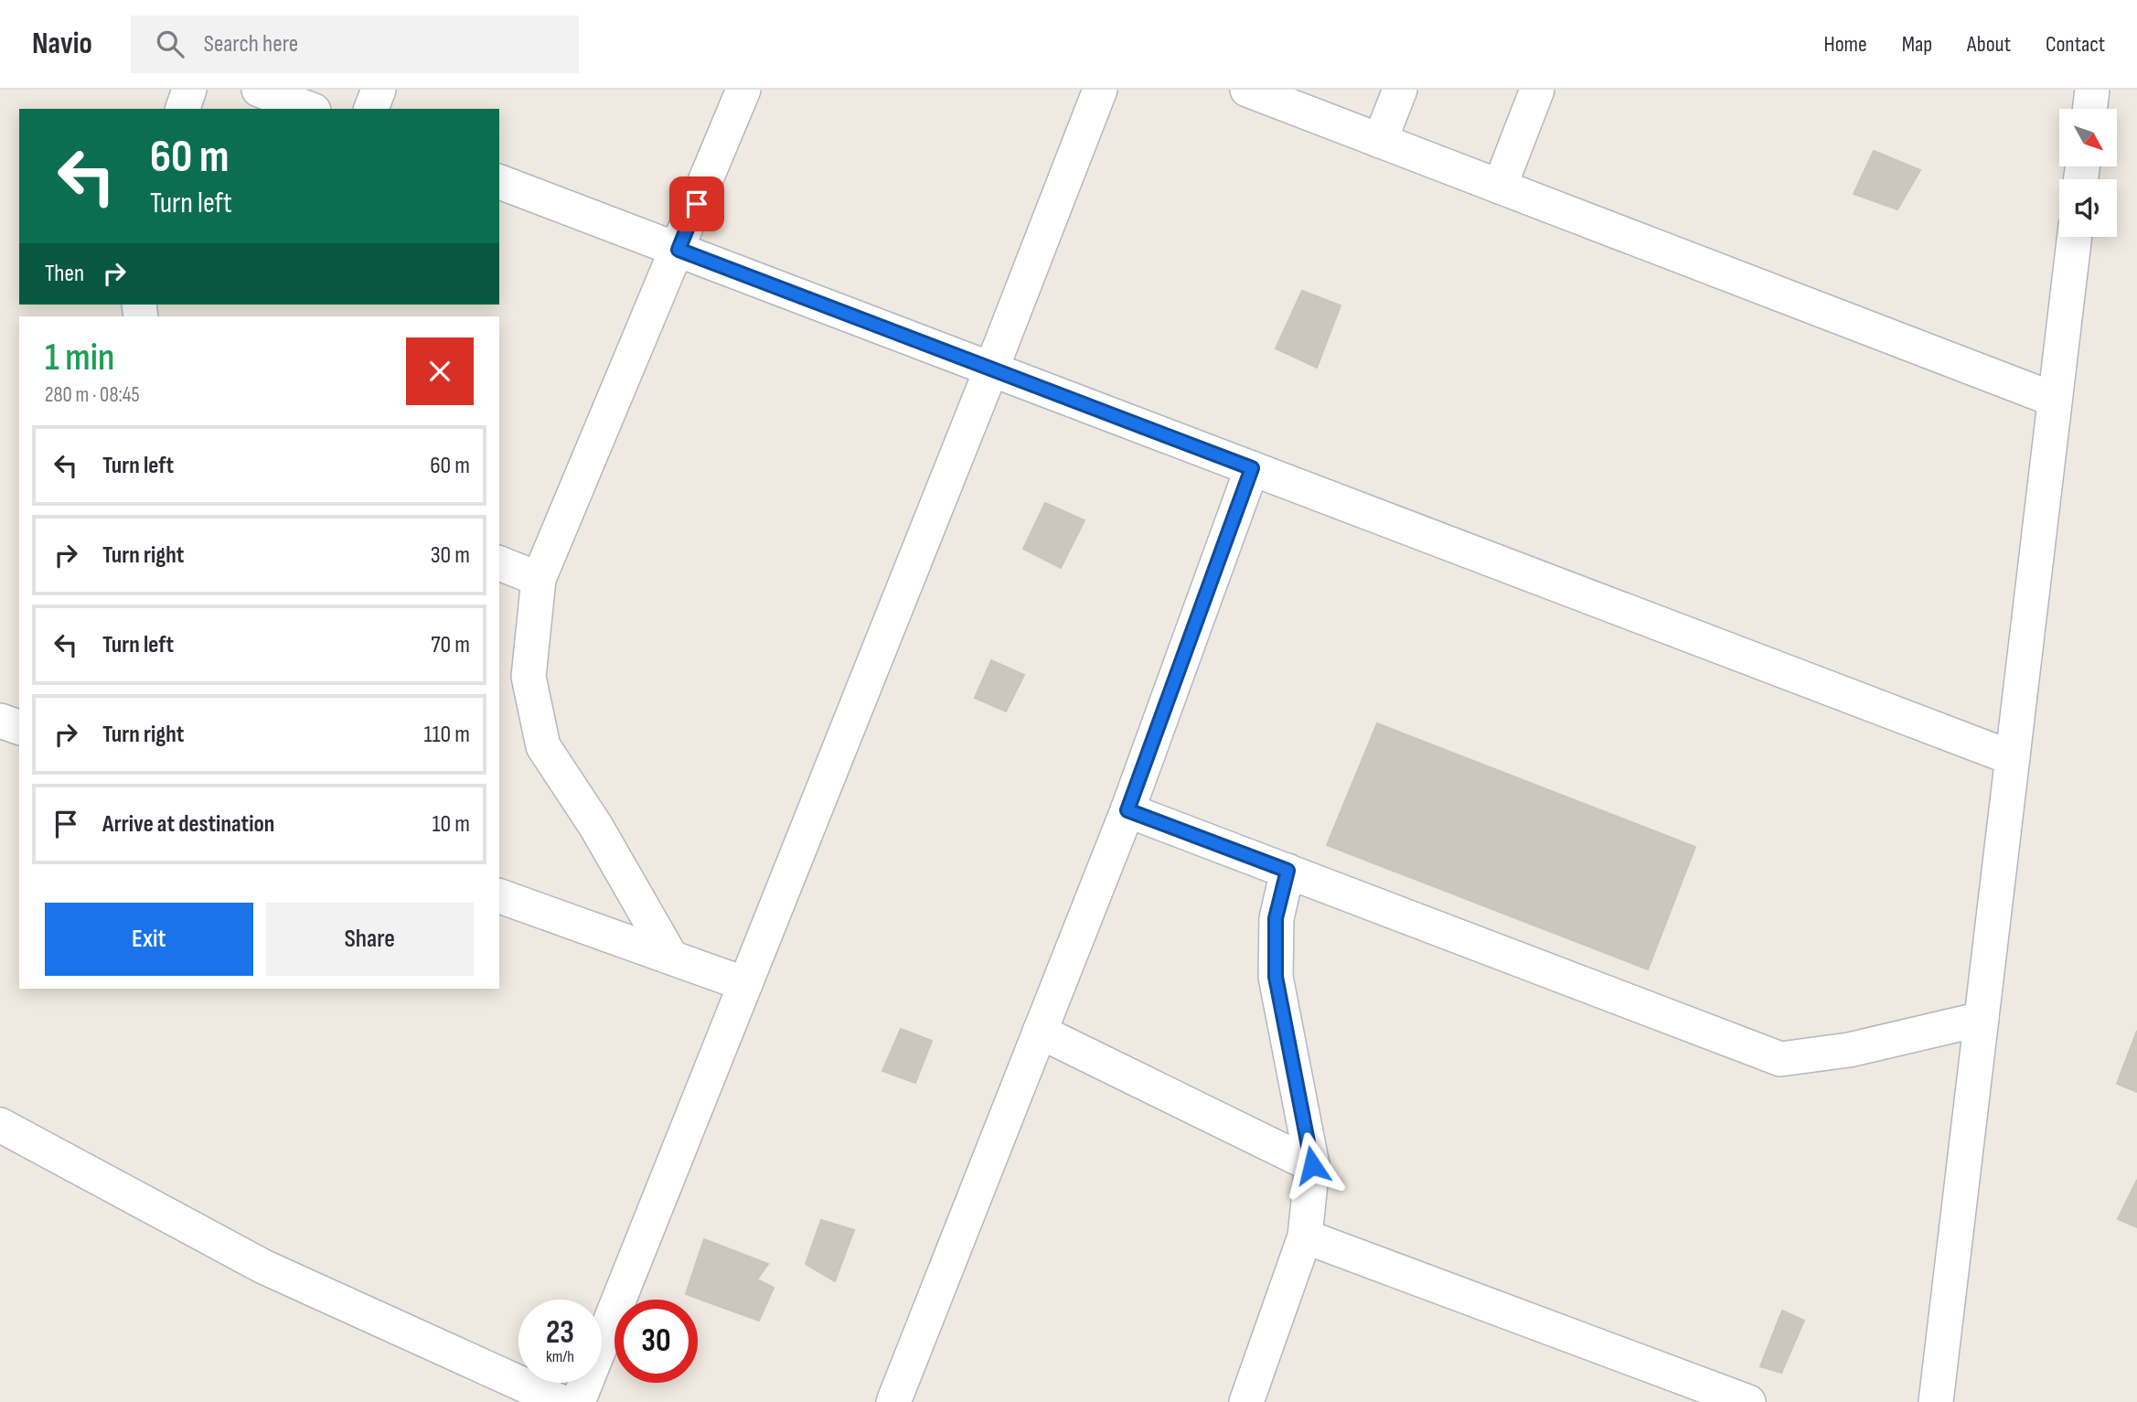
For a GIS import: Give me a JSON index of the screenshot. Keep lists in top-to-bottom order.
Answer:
{
  "north": "bottom right",
  "page": {
    "header": "Navio",
    "search": "Search here",
    "nav": [
      "Home",
      "Map",
      "About",
      "Contact"
    ],
    "turn": ["60 m", "Turn left"],
    "then": "Then",
    "heading": ["1 min", "280 m · 08:45"],
    "list": [
      {
        "name": "Turn left",
        "value": "60 m"
      },
      {
        "name": "Turn right",
        "value": "30 m"
      },
      {
        "name": "Turn left",
        "value": "70 m"
      },
      {
        "name": "Turn right",
        "value": "110 m"
      },
      {
        "name": "Arrive at destination",
        "value": "10 m"
      }
    ],
    "buttons": ["Exit", "Share"],
    "speed": "23 km/h",
    "limit": "30"
  }
}
